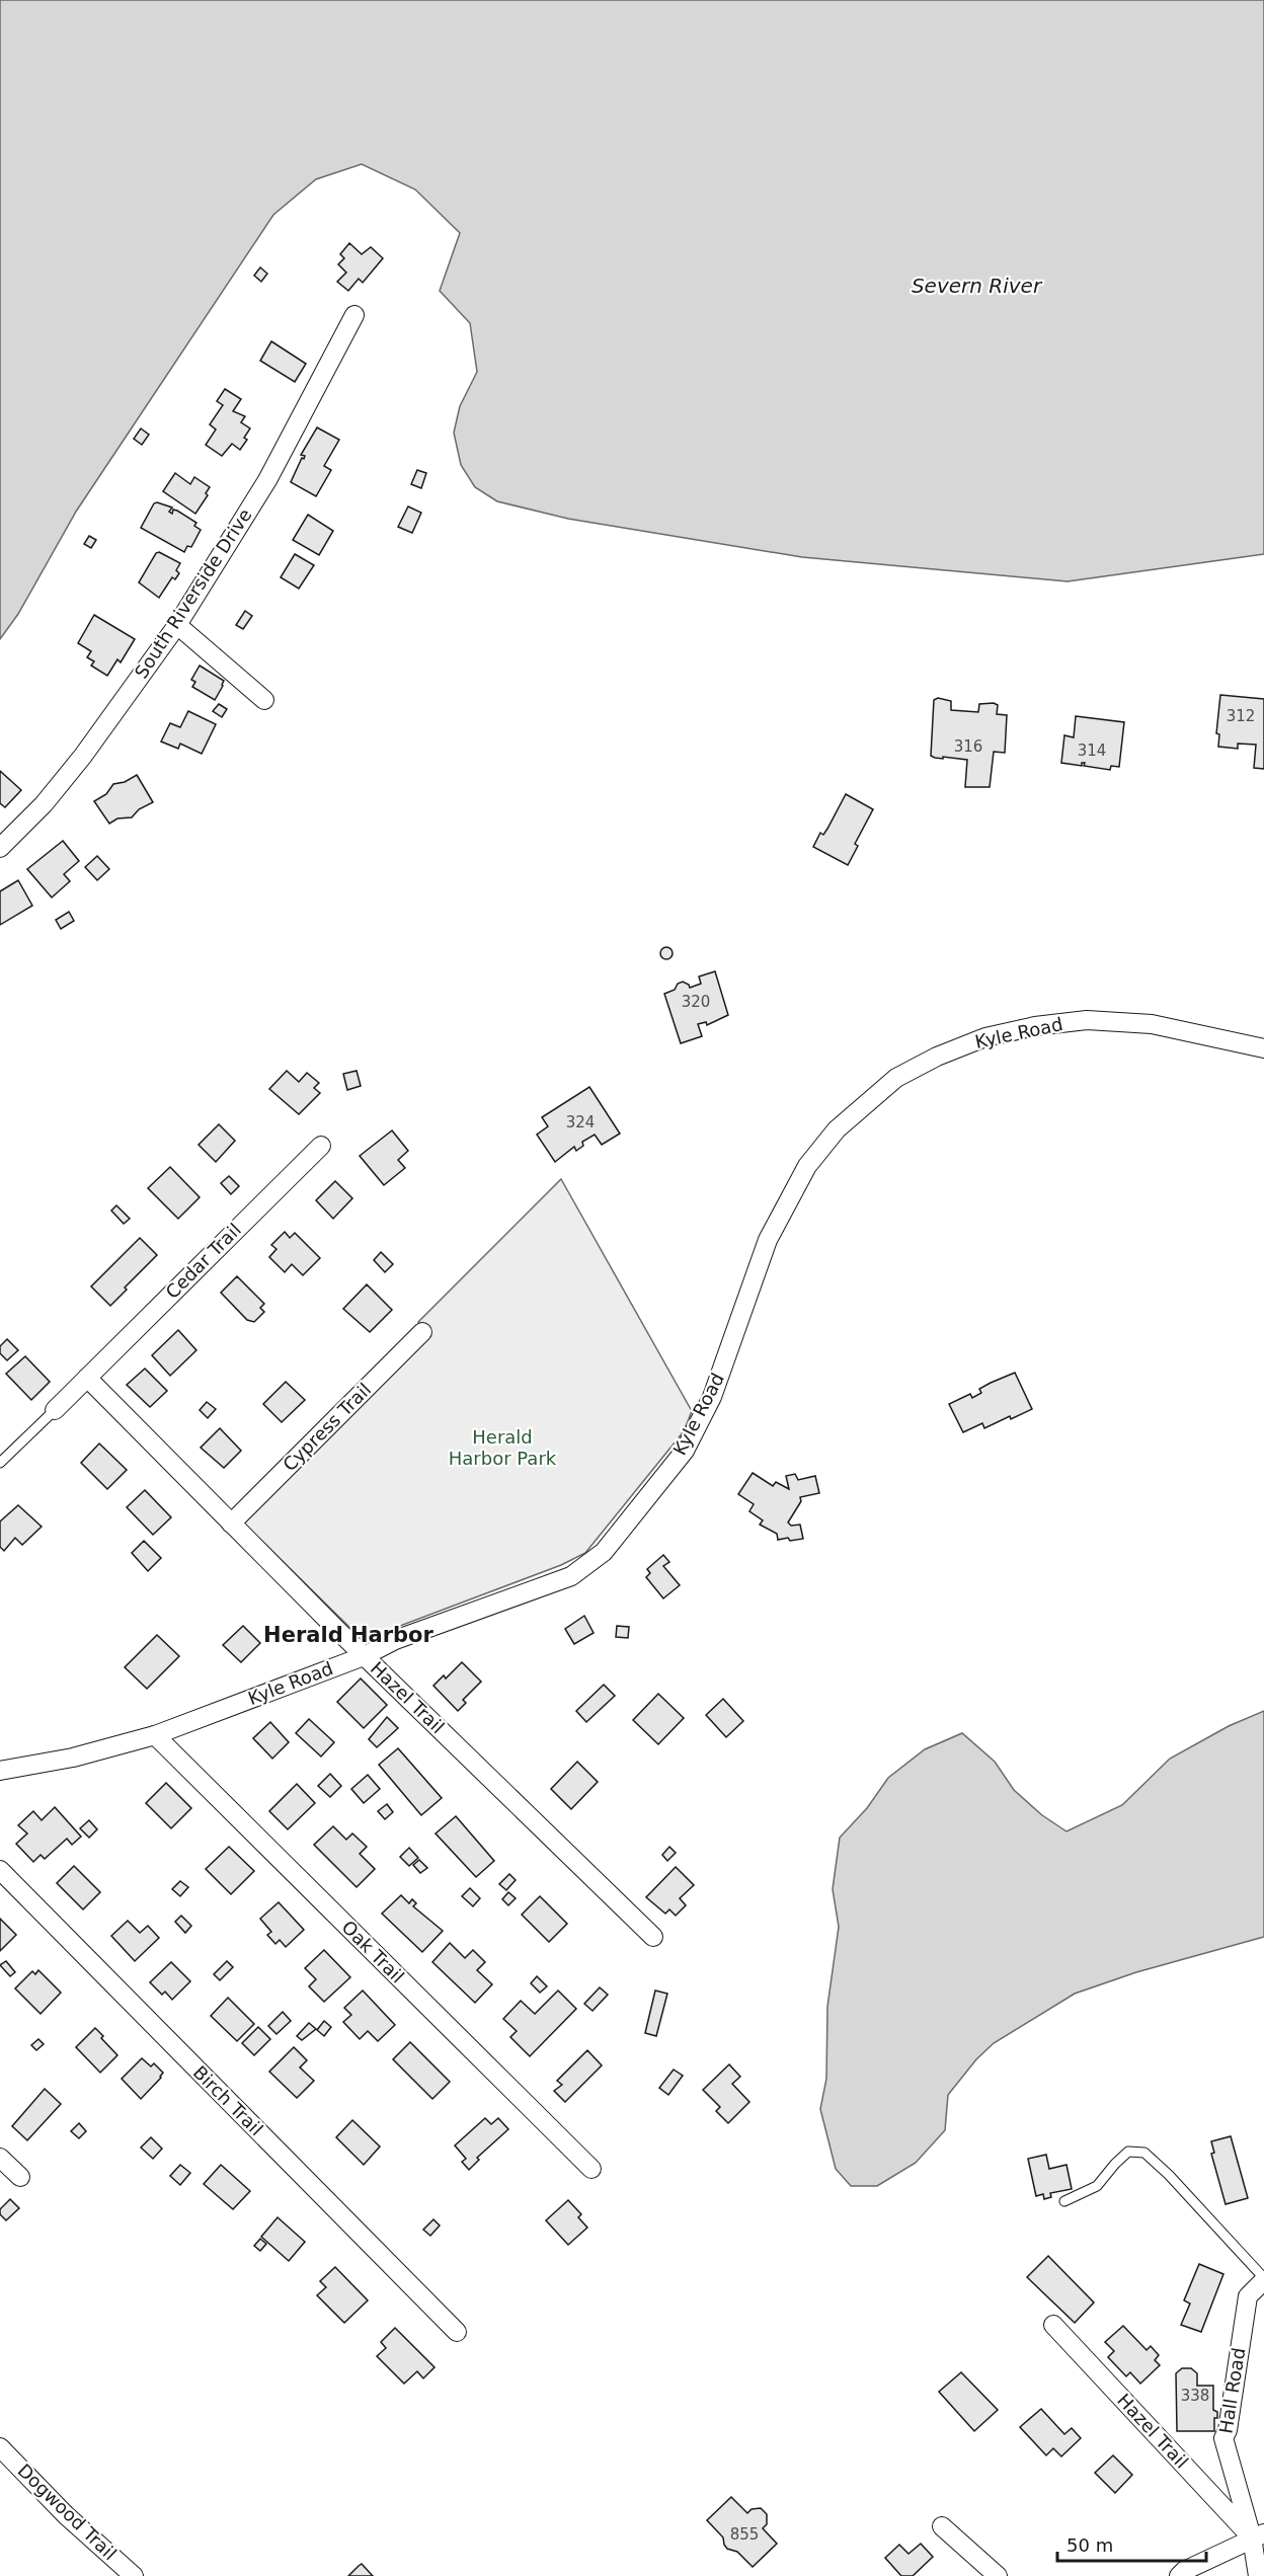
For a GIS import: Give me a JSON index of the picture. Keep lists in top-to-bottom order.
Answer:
{
  "streets": {
    "street": [
      "South Riverside Drive",
      "Kyle Road",
      "Cedar Trail",
      "Cypress Trail",
      "Hazel Trail",
      "Oak Trail",
      "Birch Trail",
      "Hall Road",
      "Dogwood Trail"
    ]
  },
  "crossings": [
    ["Kyle Road", "Hazel Trail"],
    ["Kyle Road", "Oak Trail"],
    ["Cedar Trail", "Hazel Trail"],
    ["Cypress Trail", "Hazel Trail"],
    ["Hazel Trail", "Hall Road"]
  ],
  "districts": ["Herald Harbor"],
  "water": ["Severn River"],
  "parks": ["Herald Harbor Park"],
  "house_numbers": [
    "312",
    "316",
    "314",
    "320",
    "324",
    "338",
    "855"
  ],
  "scale_bar": "50 m"
}
